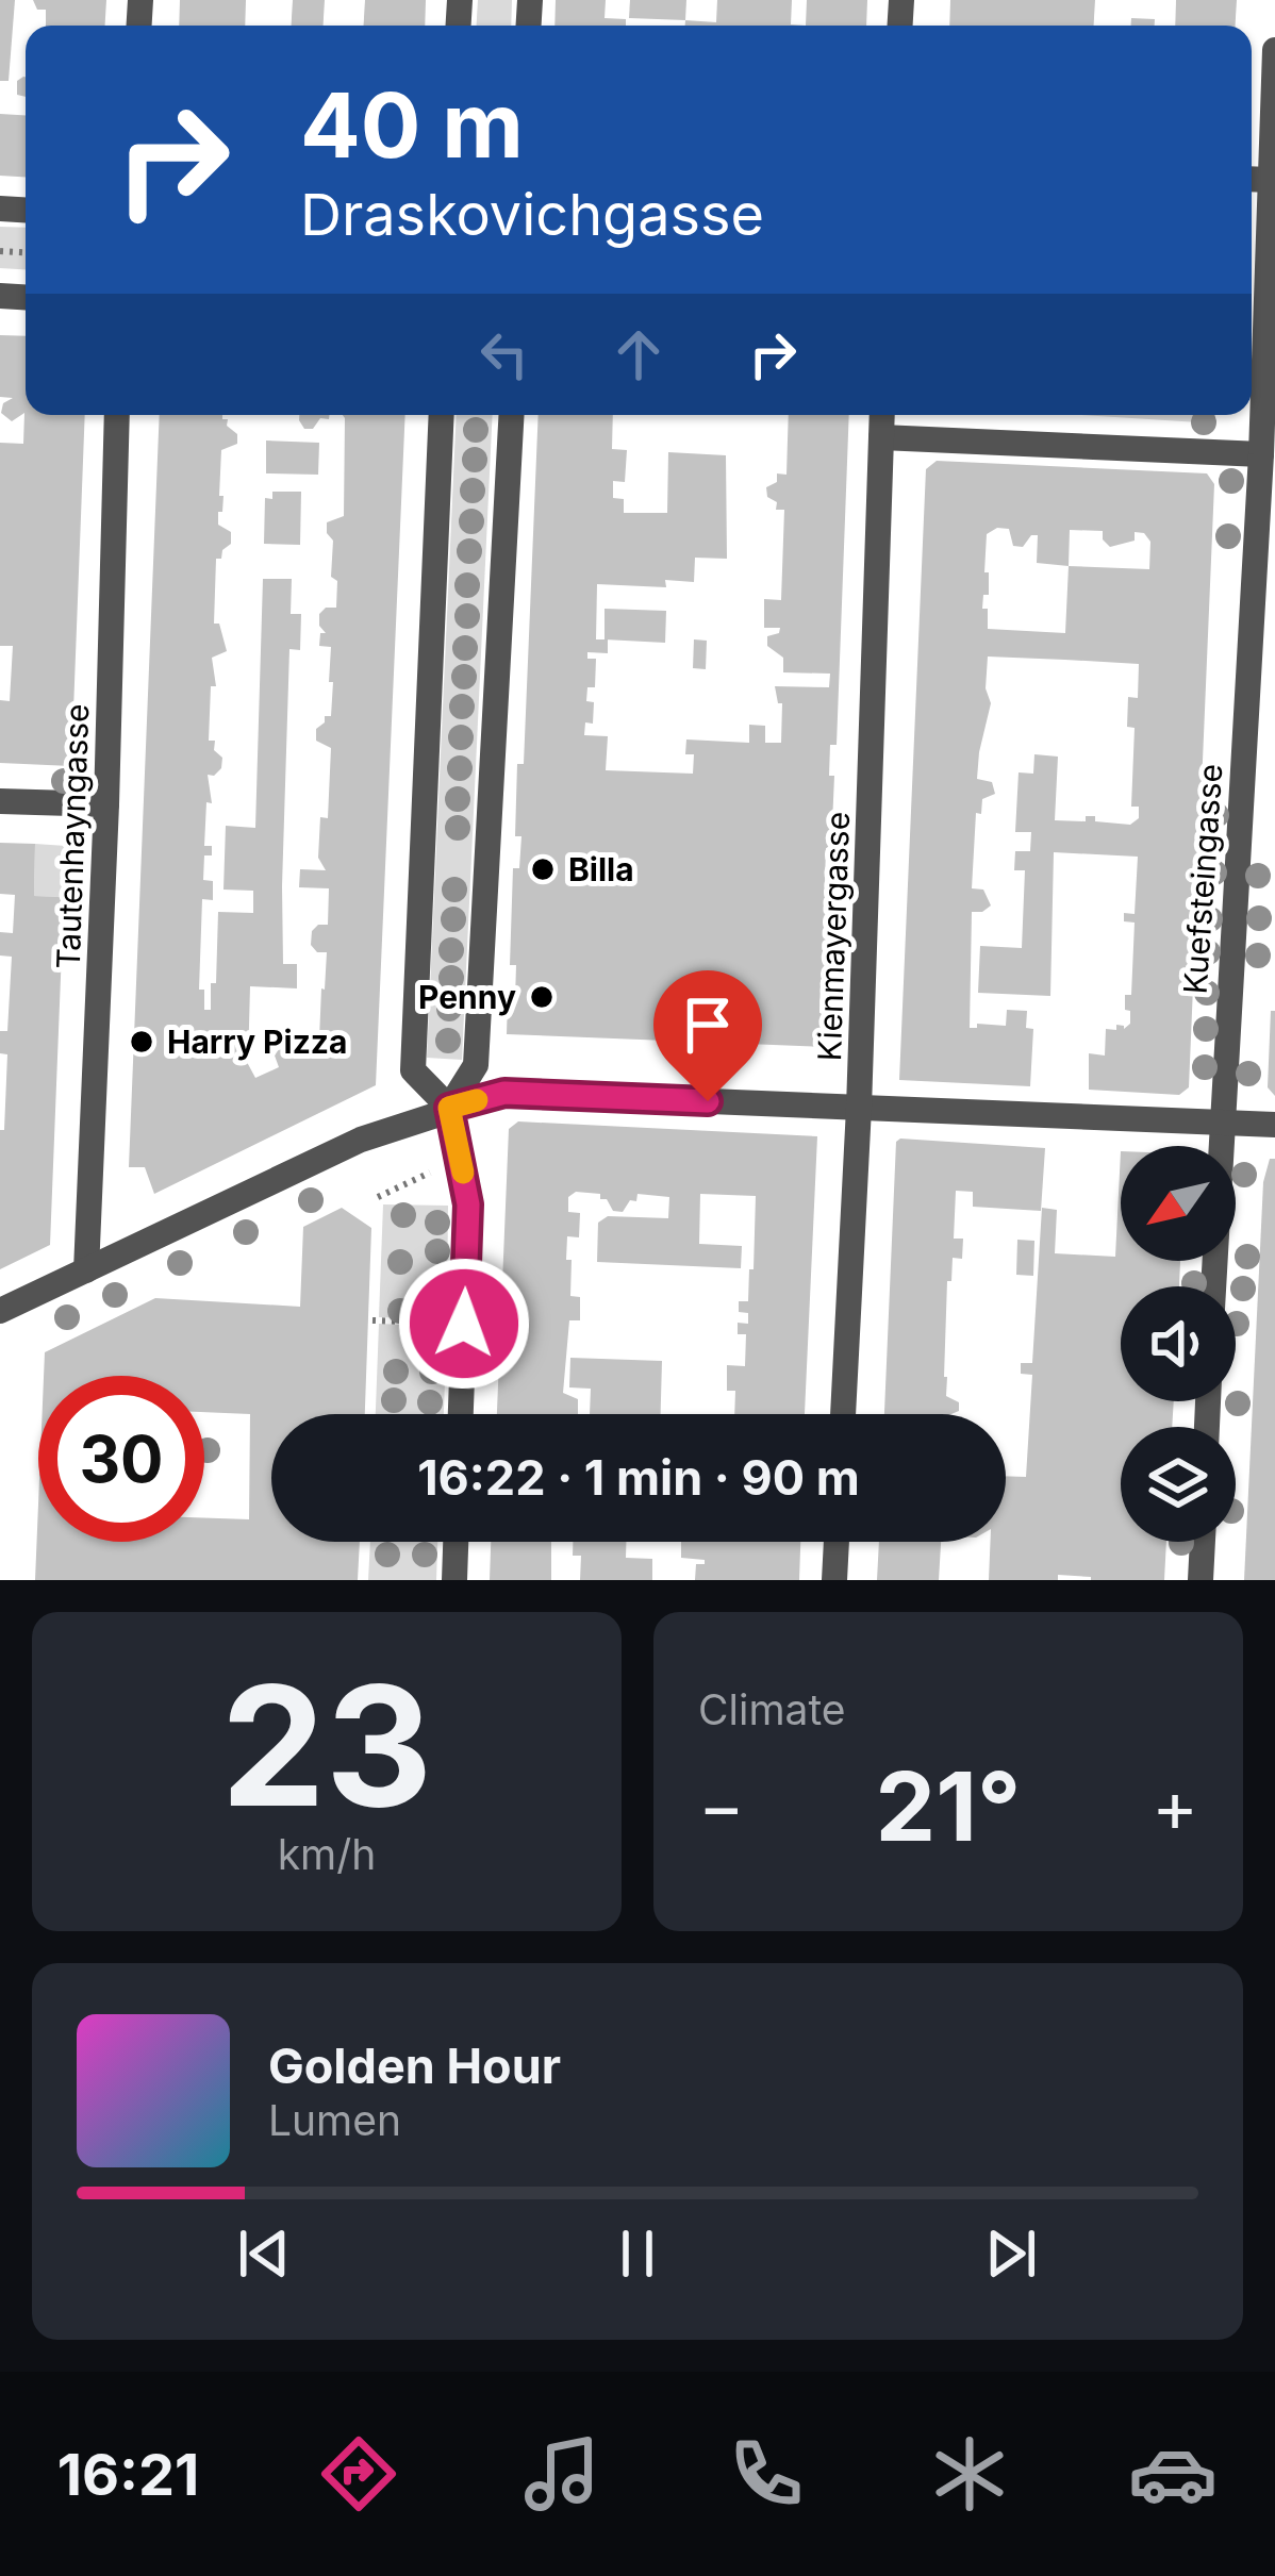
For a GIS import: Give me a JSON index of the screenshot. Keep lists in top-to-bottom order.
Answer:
{
  "streets": {
    "street": ["Tautenhayngasse", "Kuefsteingasse", "Kienmayergasse"]
  },
  "places": ["Billa", "Penny", "Harry Pizza"],
  "north": "bottom left",
  "page": {
    "turn": ["40 m", "Draskovichgasse"],
    "limit": "30",
    "trip": "16:22 · 1 min · 90 m",
    "tile": [
      ["23", "km/h"],
      "Climate"
    ],
    "heat": ["−", "21°", "+"],
    "song": ["Golden Hour", "Lumen"],
    "tabs": "16:21"
  }
}
